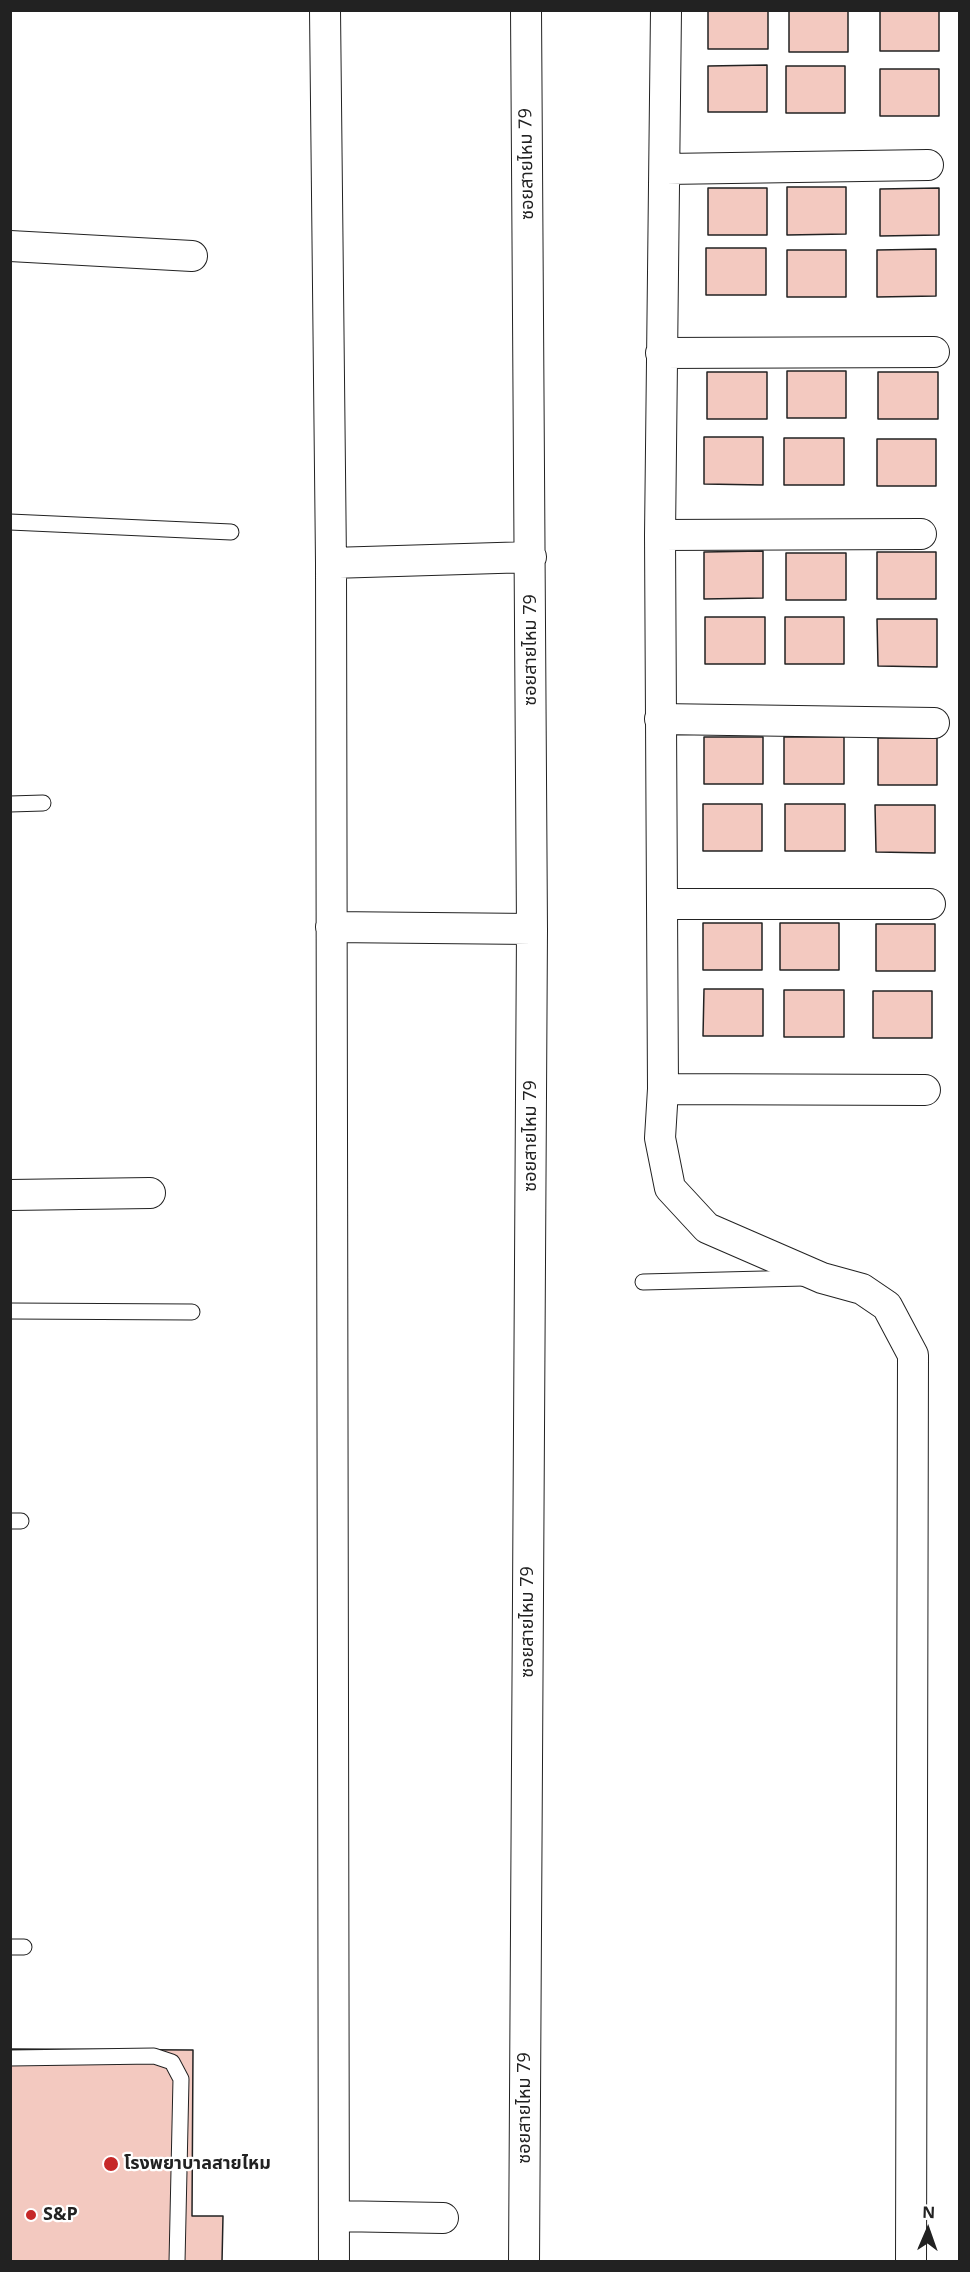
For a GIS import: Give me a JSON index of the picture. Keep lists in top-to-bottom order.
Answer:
{
  "streets": {
    "street": ["ซอยสายไหม 79"]
  },
  "places": ["โรงพยาบาลสายไหม", "S&P"],
  "north": "top"
}
